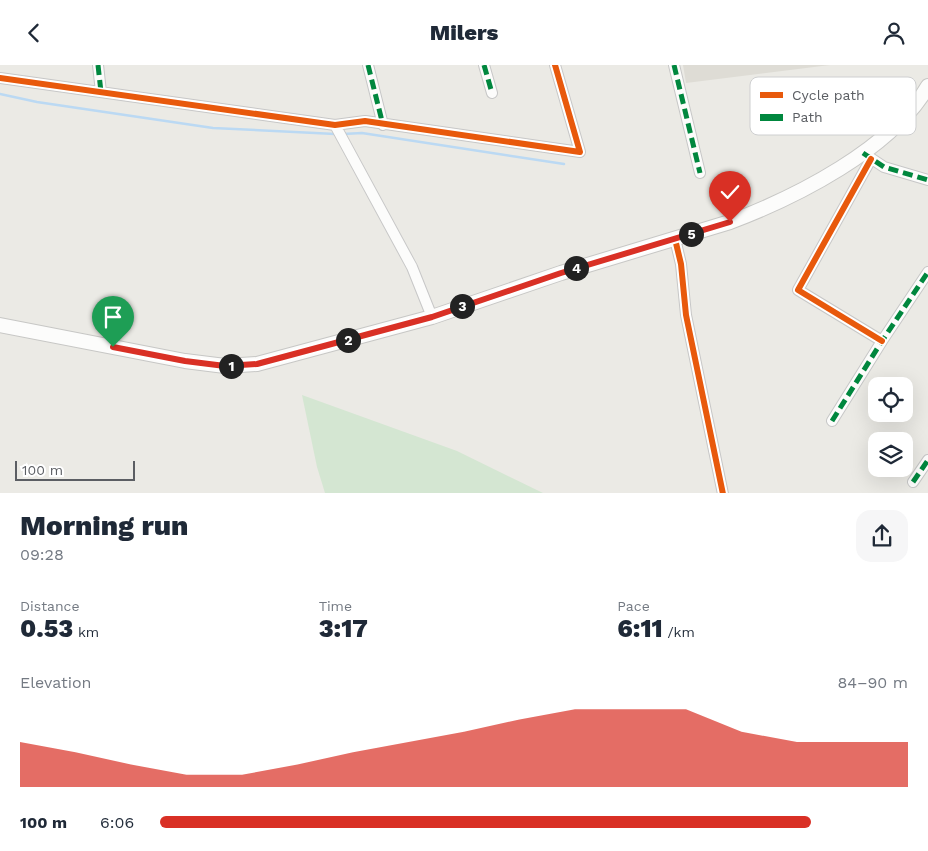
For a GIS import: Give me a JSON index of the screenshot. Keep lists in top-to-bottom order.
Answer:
{
  "legend": ["Cycle path", "Path"],
  "scale_bar": "100 m",
  "page": {
    "header": "Milers",
    "pins": [
      "5",
      "4",
      "3",
      "2",
      "1"
    ],
    "scale": "100 m",
    "heading": ["Morning run", "09:28"],
    "stats": [
      ["Distance", "0.53 km"],
      ["Time", "3:17"],
      ["Pace", "6:11 /km"]
    ],
    "chart": ["Elevation", "84–90 m"],
    "list": [
      {
        "name": "100 m",
        "note": "6:06"
      }
    ]
  }
}
